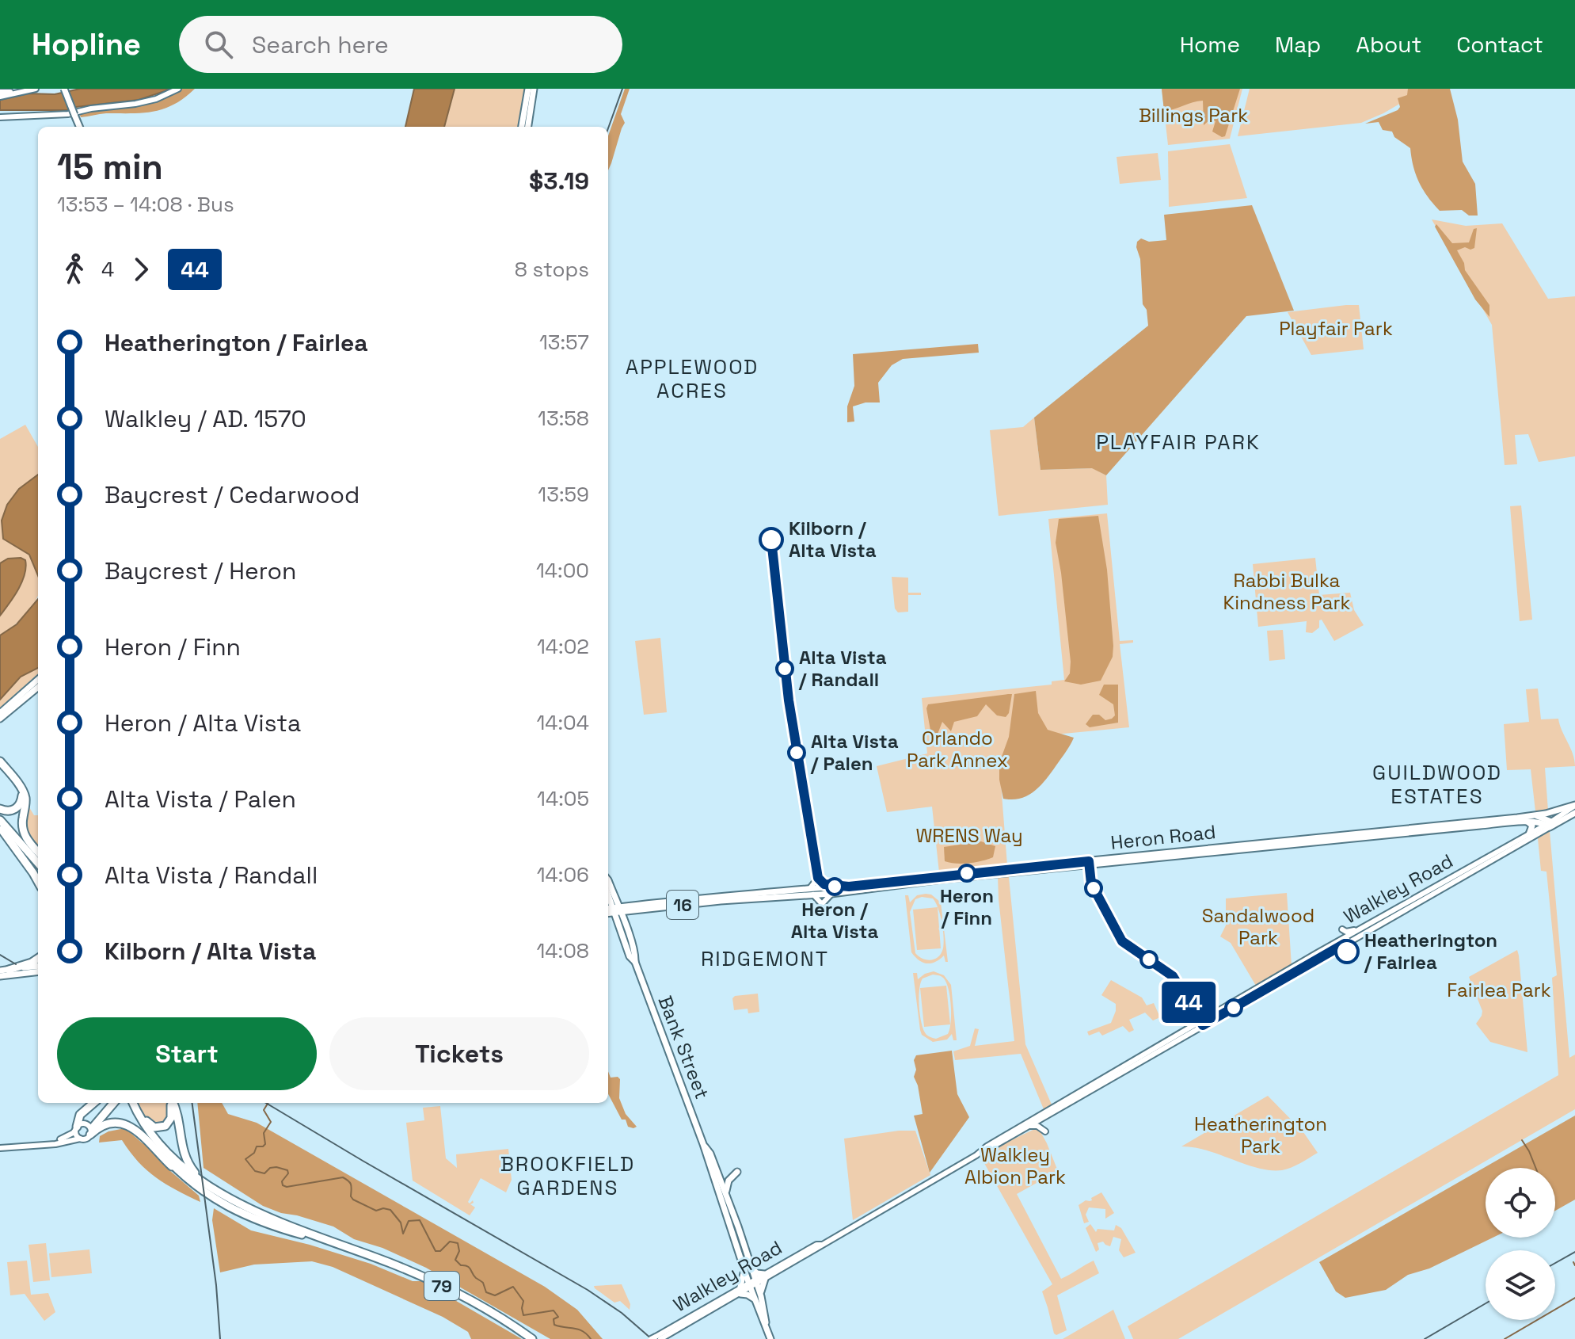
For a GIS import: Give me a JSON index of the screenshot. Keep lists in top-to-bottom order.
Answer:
{
  "streets": {
    "highway": ["79"],
    "main road": [
      "Heron Road",
      "Walkley Road",
      "16",
      "Bank Street"
    ]
  },
  "crossings": [
    ["Heron Road", "Walkley Road"],
    ["Heron Road", "Bank Street"],
    ["Walkley Road", "Bank Street"]
  ],
  "districts": [
    "APPLEWOOD ACRES",
    "PLAYFAIR PARK",
    "GUILDWOOD ESTATES",
    "RIDGEMONT",
    "BROOKFIELD GARDENS"
  ],
  "parks": [
    "Billings Park",
    "Playfair Park",
    "Rabbi Bulka Kindness Park",
    "Orlando Park Annex",
    "WRENS Way",
    "Sandalwood Park",
    "Fairlea Park",
    "Heatherington Park",
    "Walkley Albion Park"
  ],
  "places": [
    "Kilborn / Alta Vista",
    "Alta Vista / Randall",
    "Alta Vista / Palen",
    "Heron / Finn",
    "Heron / Alta Vista",
    "Heatherington / Fairlea"
  ],
  "lines": ["bus line 44"],
  "page": {
    "header": "Hopline",
    "search": "Search here",
    "nav": [
      "Home",
      "Map",
      "About",
      "Contact"
    ],
    "on_map": "44",
    "heading": ["15 min", "13:53 – 14:08 · Bus", "$3.19"],
    "legs": ["4", "44", "8 stops"],
    "list": [
      {
        "name": "Heatherington / Fairlea",
        "value": "13:57"
      },
      {
        "name": "Walkley / AD. 1570",
        "value": "13:58"
      },
      {
        "name": "Baycrest / Cedarwood",
        "value": "13:59"
      },
      {
        "name": "Baycrest / Heron",
        "value": "14:00"
      },
      {
        "name": "Heron / Finn",
        "value": "14:02"
      },
      {
        "name": "Heron / Alta Vista",
        "value": "14:04"
      },
      {
        "name": "Alta Vista / Palen",
        "value": "14:05"
      },
      {
        "name": "Alta Vista / Randall",
        "value": "14:06"
      },
      {
        "name": "Kilborn / Alta Vista",
        "value": "14:08"
      }
    ],
    "buttons": ["Start", "Tickets"]
  }
}
